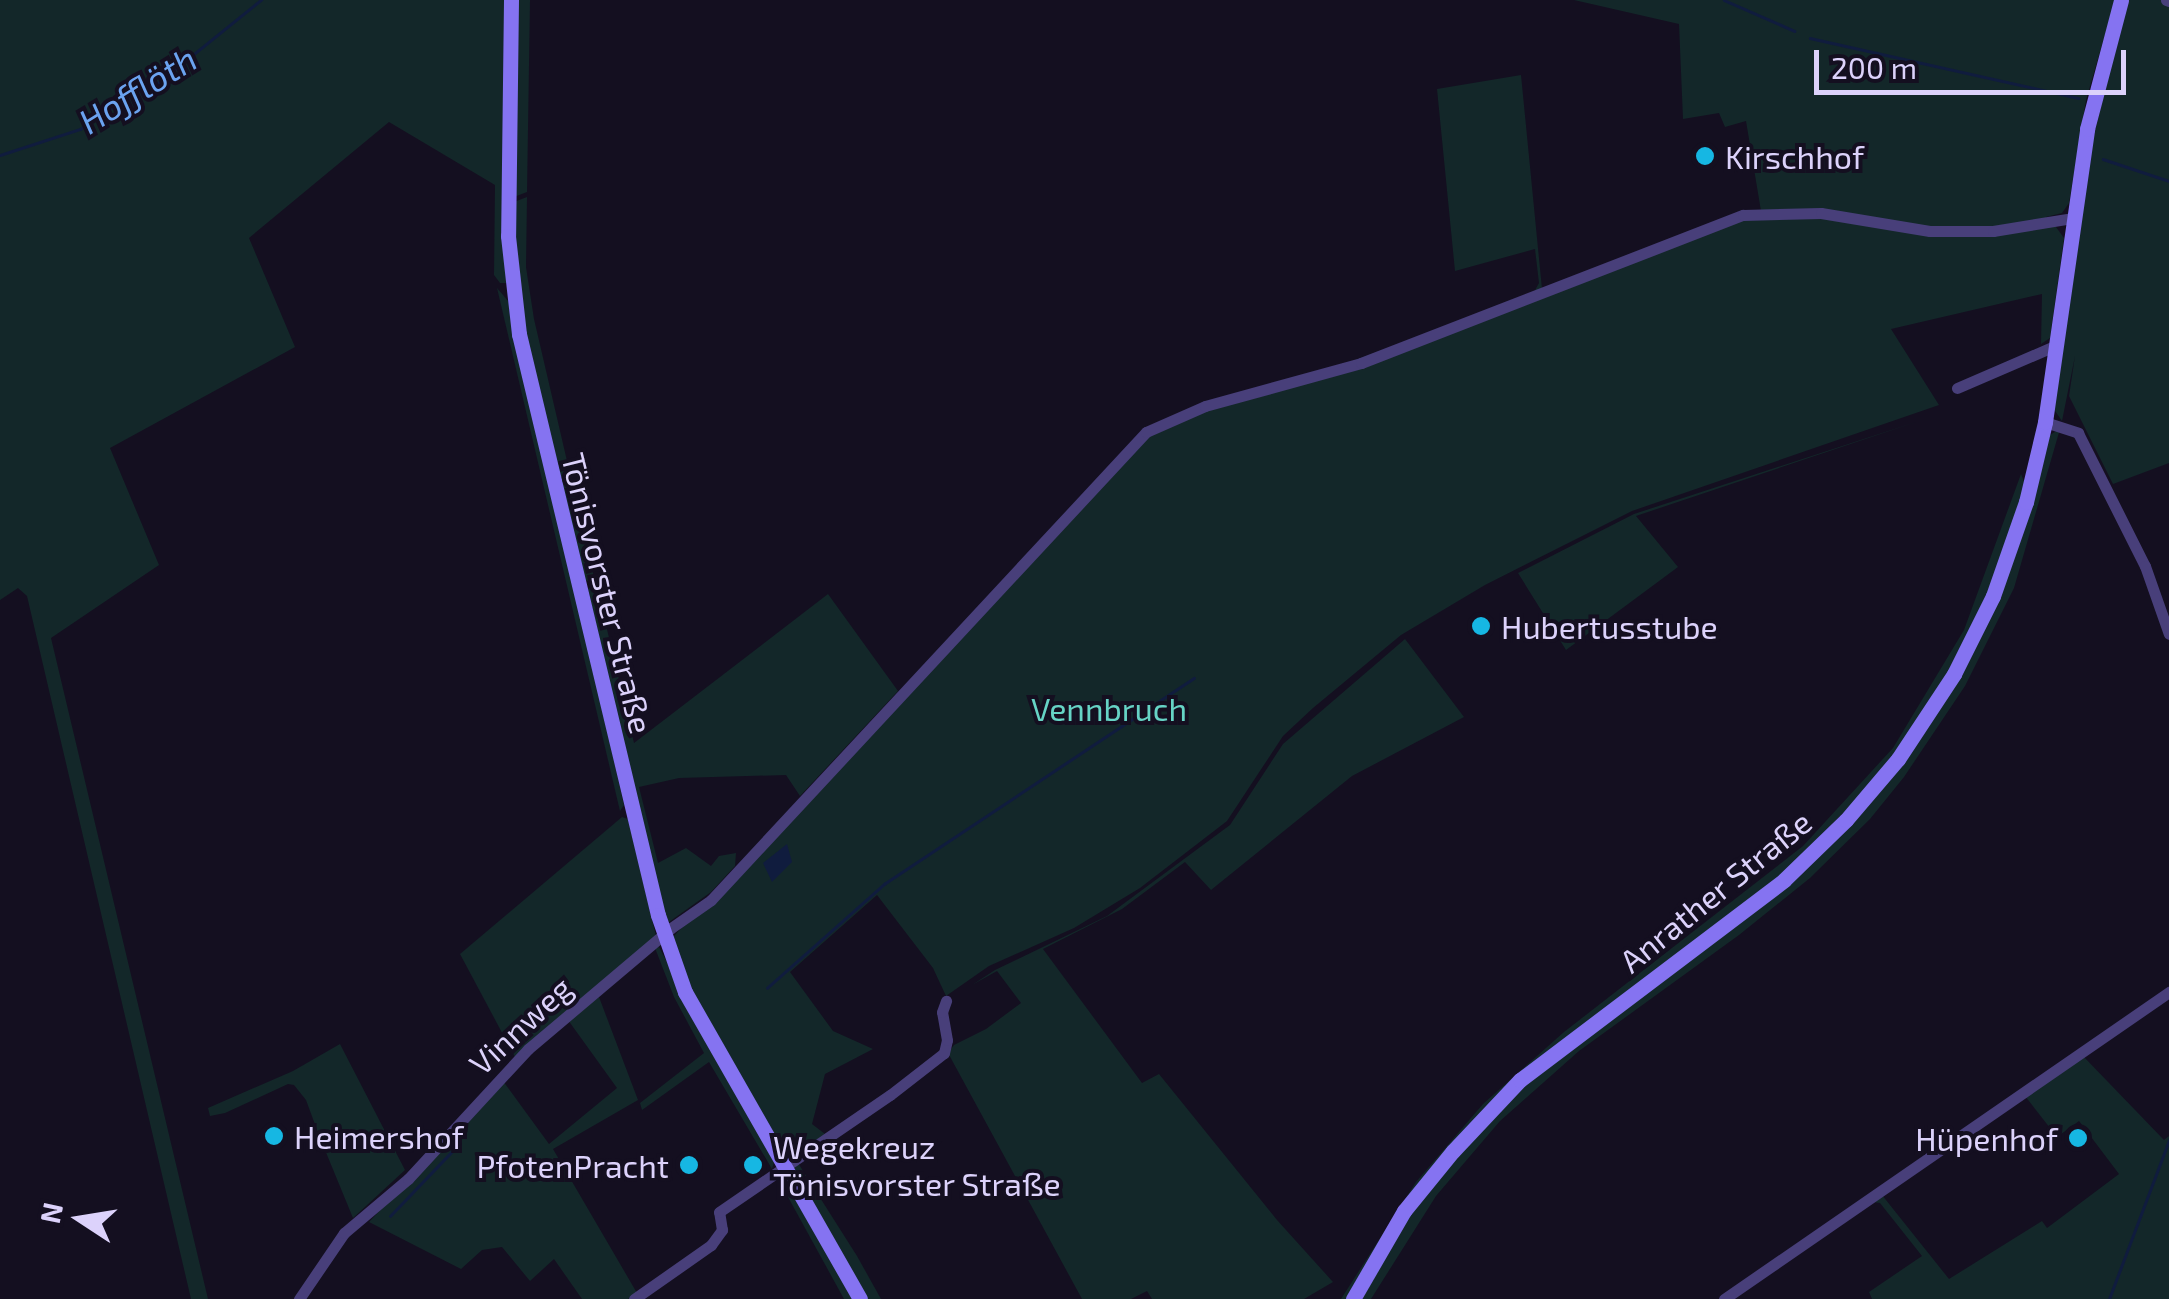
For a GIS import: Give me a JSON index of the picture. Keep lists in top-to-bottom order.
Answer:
{
  "streets": {
    "main road": ["Tönisvorster Straße", "Anrather Straße"],
    "street": ["Vinnweg"]
  },
  "crossings": [
    ["Tönisvorster Straße", "Vinnweg"]
  ],
  "water": ["Hofflöth"],
  "parks": ["Vennbruch"],
  "places": [
    "Kirschhof",
    "Hubertusstube",
    "Heimershof",
    "Hüpenhof",
    "PfotenPracht",
    "Wegekreuz Tönisvorster Straße"
  ],
  "scale_bar": "200 m",
  "north": "left"
}
